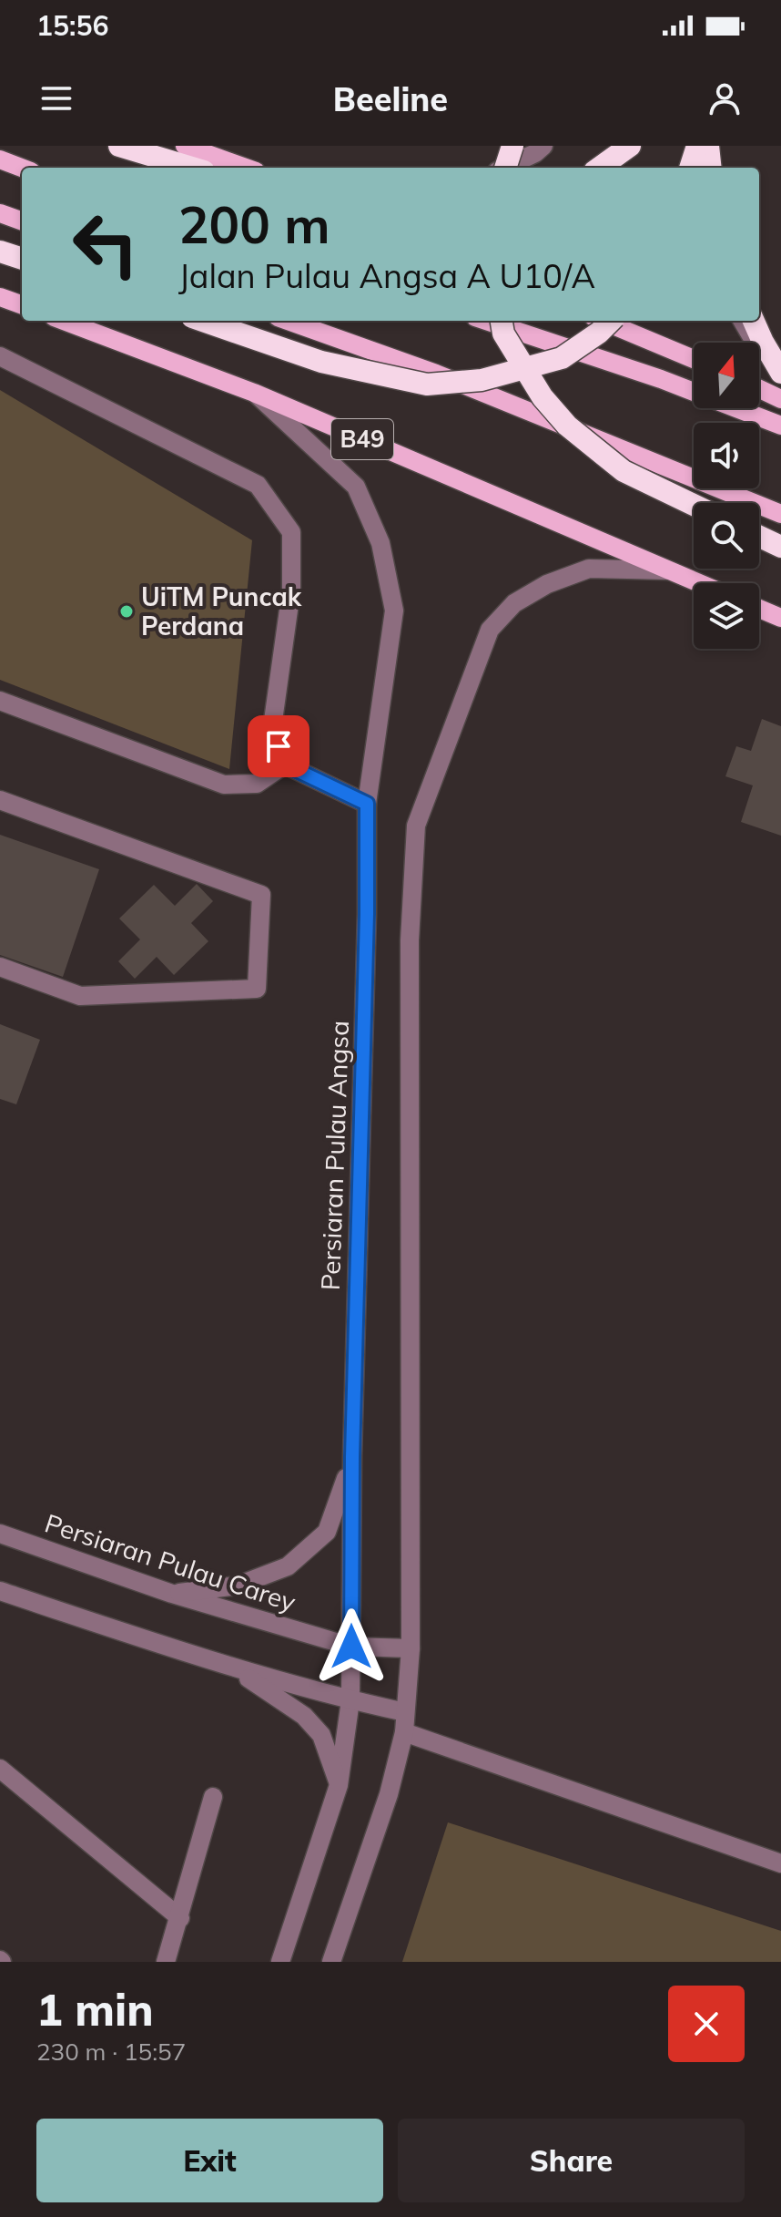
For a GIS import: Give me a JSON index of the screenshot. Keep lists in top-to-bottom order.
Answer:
{
  "streets": {
    "main road": ["B49"],
    "street": ["Persiaran Pulau Angsa", "Persiaran Pulau Carey"]
  },
  "crossings": [
    ["B49", "Persiaran Pulau Angsa"],
    ["Persiaran Pulau Angsa", "Persiaran Pulau Carey"]
  ],
  "places": ["UiTM Puncak Perdana"],
  "north": "top",
  "page": {
    "status": "15:56",
    "header": "Beeline",
    "turn": ["200 m", "Jalan Pulau Angsa A U10/A"],
    "heading": ["1 min", "230 m · 15:57"],
    "buttons": ["Exit", "Share"]
  }
}
